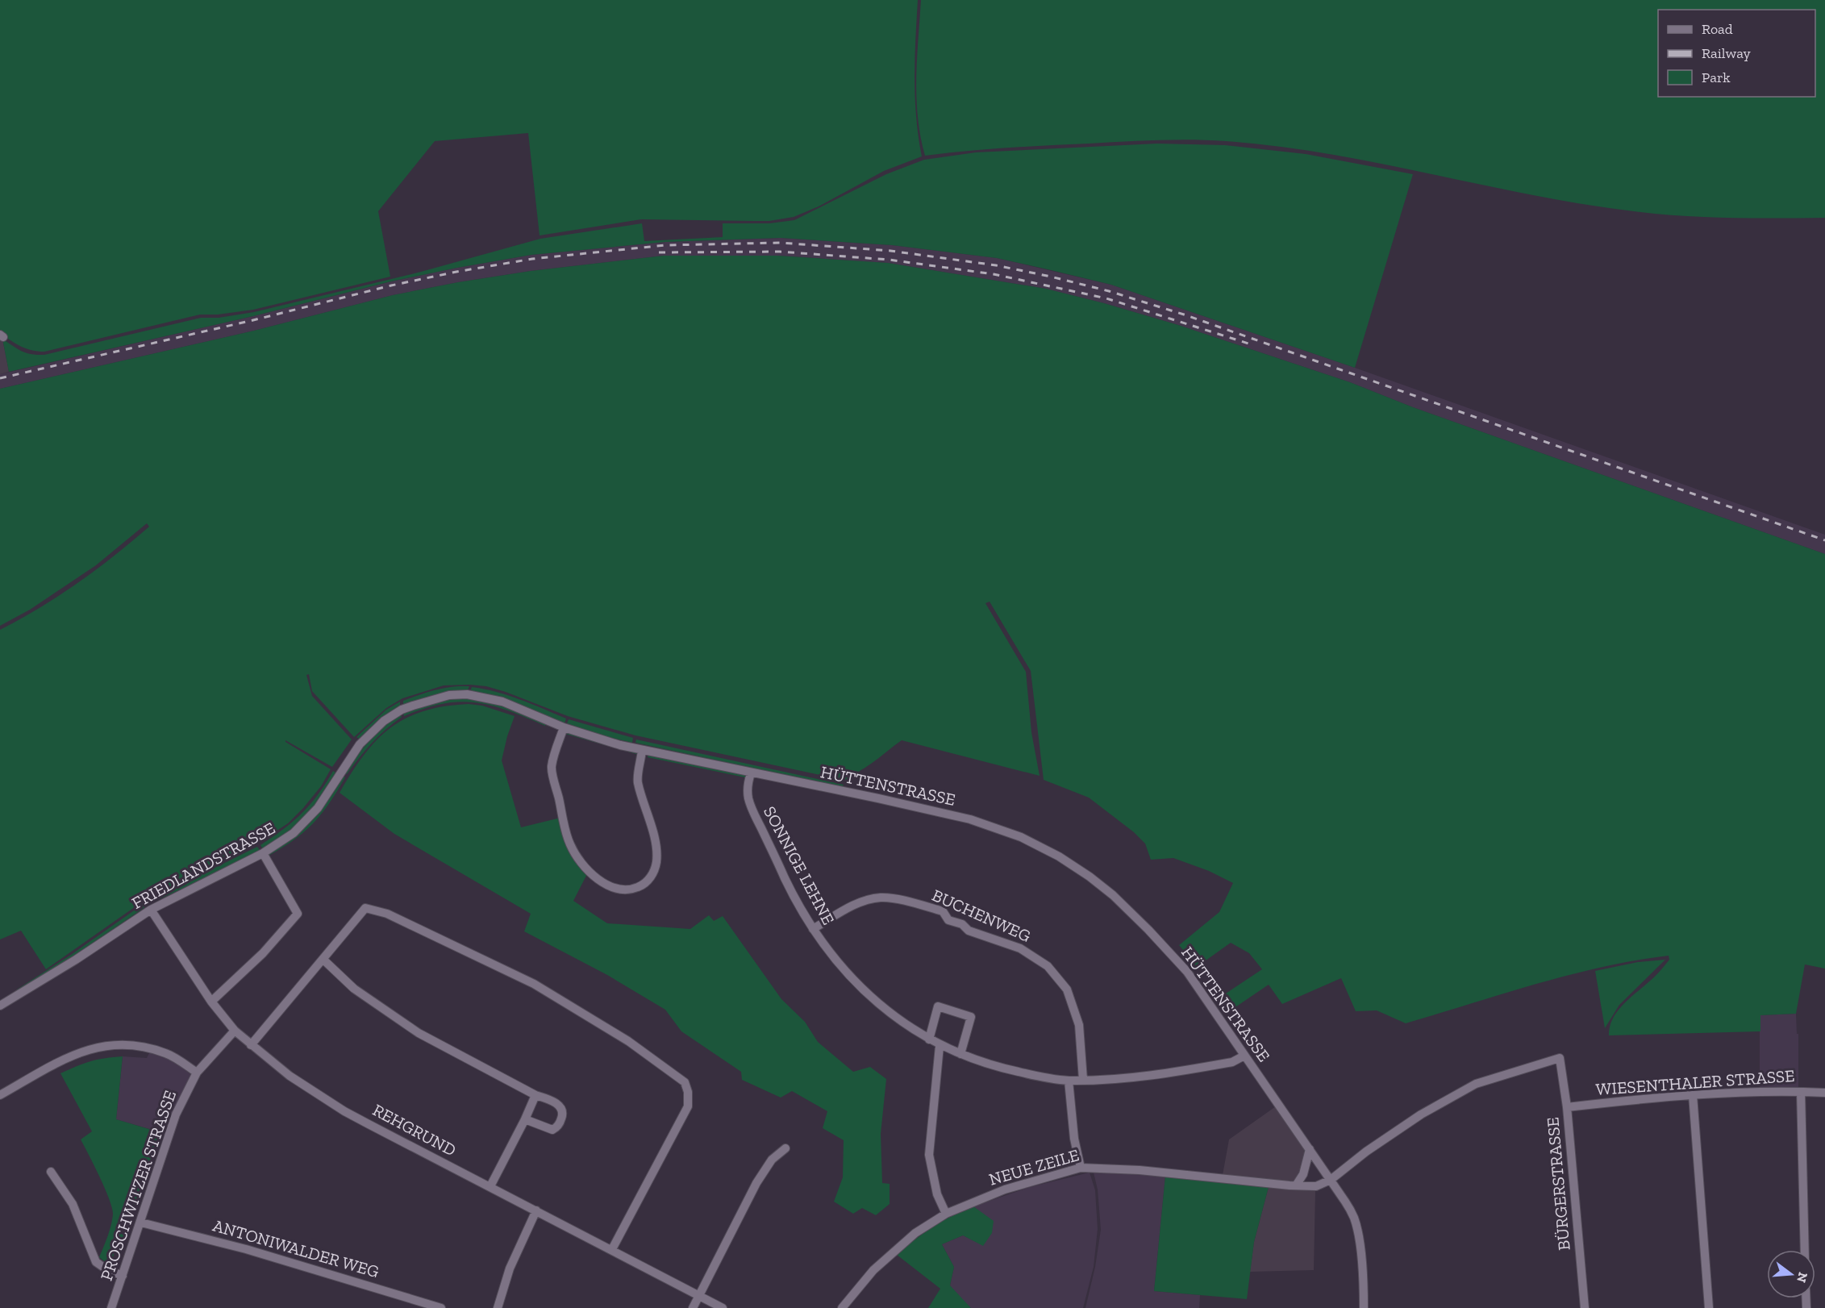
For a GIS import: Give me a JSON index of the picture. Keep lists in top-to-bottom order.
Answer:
{
  "streets": {
    "street": [
      "HÜTTENSTRASSE",
      "FRIEDLANDSTRASSE",
      "SONNIGE LEHNE",
      "BUCHENWEG",
      "WIESENTHALER STRASSE",
      "REHGRUND",
      "NEUE ZEILE",
      "BÜRGERSTRASSE",
      "PROSCHWITZER STRASSE",
      "ANTONIWALDER WEG"
    ]
  },
  "crossings": [
    ["HÜTTENSTRASSE", "FRIEDLANDSTRASSE"],
    ["HÜTTENSTRASSE", "SONNIGE LEHNE"],
    ["HÜTTENSTRASSE", "NEUE ZEILE"],
    ["HÜTTENSTRASSE", "BÜRGERSTRASSE"],
    ["FRIEDLANDSTRASSE", "SONNIGE LEHNE"],
    ["FRIEDLANDSTRASSE", "REHGRUND"],
    ["SONNIGE LEHNE", "BUCHENWEG"],
    ["WIESENTHALER STRASSE", "BÜRGERSTRASSE"],
    ["REHGRUND", "PROSCHWITZER STRASSE"],
    ["NEUE ZEILE", "BÜRGERSTRASSE"],
    ["PROSCHWITZER STRASSE", "ANTONIWALDER WEG"]
  ],
  "legend": ["Road", "Railway", "Park"],
  "north": "right"
}
